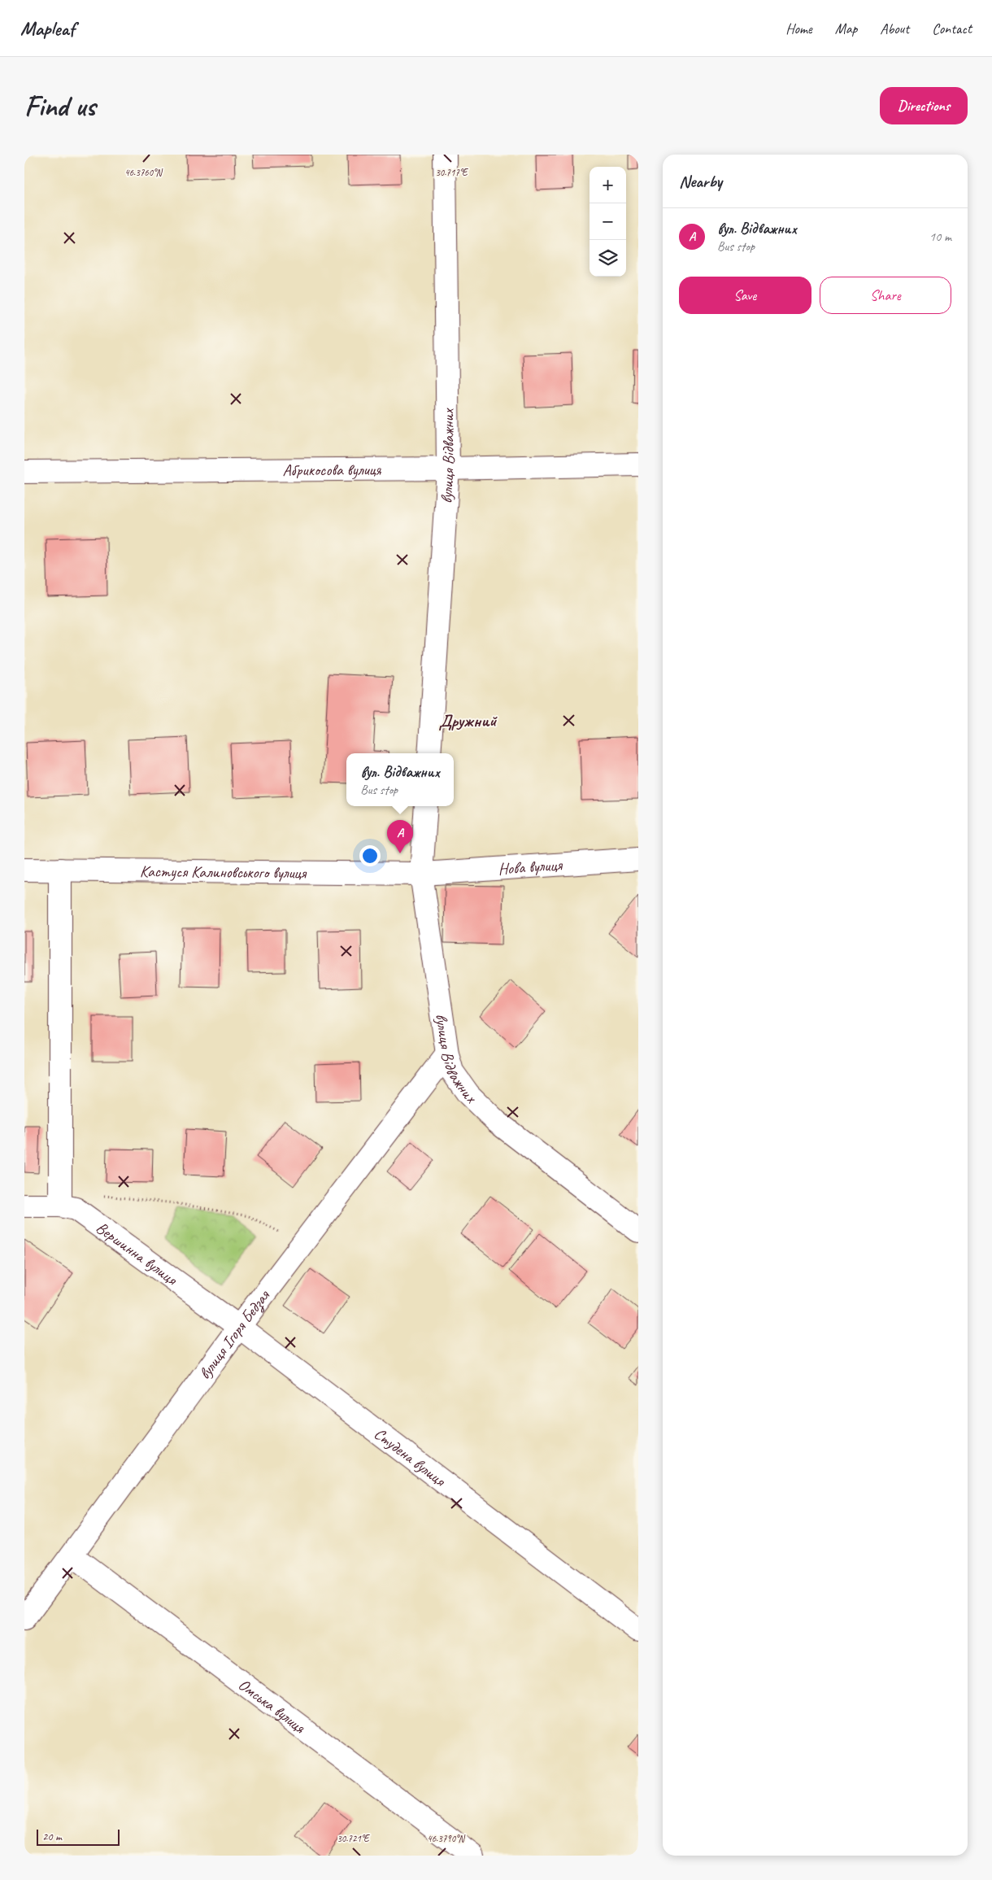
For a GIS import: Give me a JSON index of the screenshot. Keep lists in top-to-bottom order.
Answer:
{
  "streets": {
    "street": [
      "вулиця Відважних",
      "Абрикосова вулиця",
      "Нова вулиця",
      "Кастуся Калиновського вулиця",
      "Вершинна вулиця",
      "вулиця Ігоря Бедзая",
      "Студена вулиця",
      "Омська вулиця"
    ]
  },
  "crossings": [
    ["вулиця Відважних", "Абрикосова вулиця"],
    ["вулиця Відважних", "Нова вулиця"],
    ["вулиця Відважних", "Кастуся Калиновського вулиця"],
    ["вулиця Відважних", "вулиця Ігоря Бедзая"],
    ["Нова вулиця", "Кастуся Калиновського вулиця"],
    ["Вершинна вулиця", "вулиця Ігоря Бедзая"],
    ["Вершинна вулиця", "Студена вулиця"],
    ["вулиця Ігоря Бедзая", "Студена вулиця"],
    ["вулиця Ігоря Бедзая", "Омська вулиця"]
  ],
  "districts": ["Дружний"],
  "scale_bar": "20 m",
  "page": {
    "header": "Mapleaf",
    "nav": [
      "Home",
      "Map",
      "About",
      "Contact"
    ],
    "buttons": [
      "Directions",
      ["Save", "Share"]
    ],
    "title": "Find us",
    "heading": "Nearby",
    "map_buttons": ["+", "−"],
    "list": [
      {
        "mark": "A",
        "name": "вул. Відважних",
        "note": "Bus stop",
        "value": "10 m"
      }
    ],
    "popup": ["вул. Відважних", "Bus stop"],
    "pins": "A",
    "scale": "20 m"
  },
  "coordinates": [
    "30.717°E",
    "46.3760°N",
    "46.3790°N",
    "30.721°E"
  ]
}
